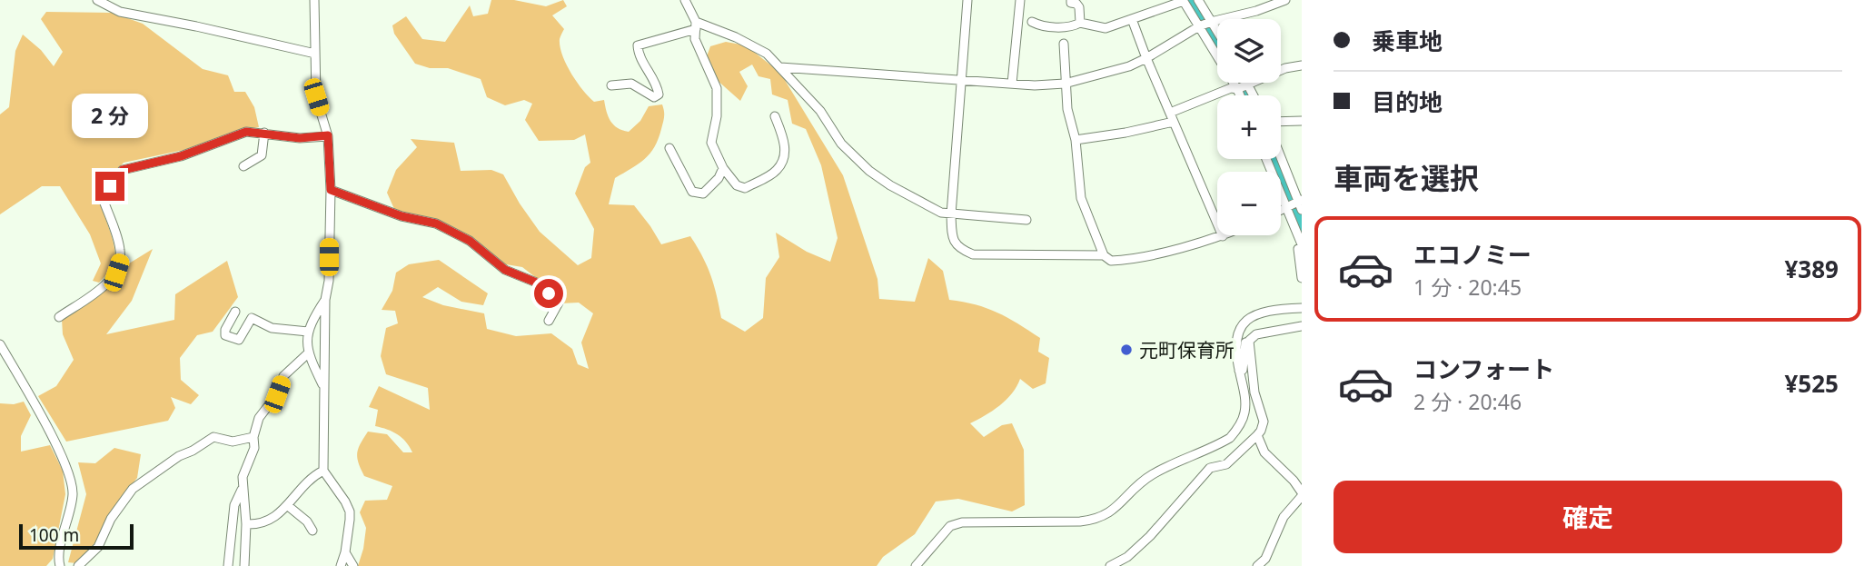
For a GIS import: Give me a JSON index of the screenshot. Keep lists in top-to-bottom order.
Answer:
{
  "places": ["元町保育所"],
  "scale_bar": "100 m",
  "page": {
    "banner": ["乗車地", "目的地"],
    "map_buttons": ["+", "−"],
    "bubble": "2 分",
    "heading": "車両を選択",
    "list": [
      {
        "name": "エコノミー",
        "note": "1 分 · 20:45",
        "value": "¥389"
      },
      {
        "name": "コンフォート",
        "note": "2 分 · 20:46",
        "value": "¥525"
      }
    ],
    "buttons": "確定",
    "scale": "100 m"
  }
}
